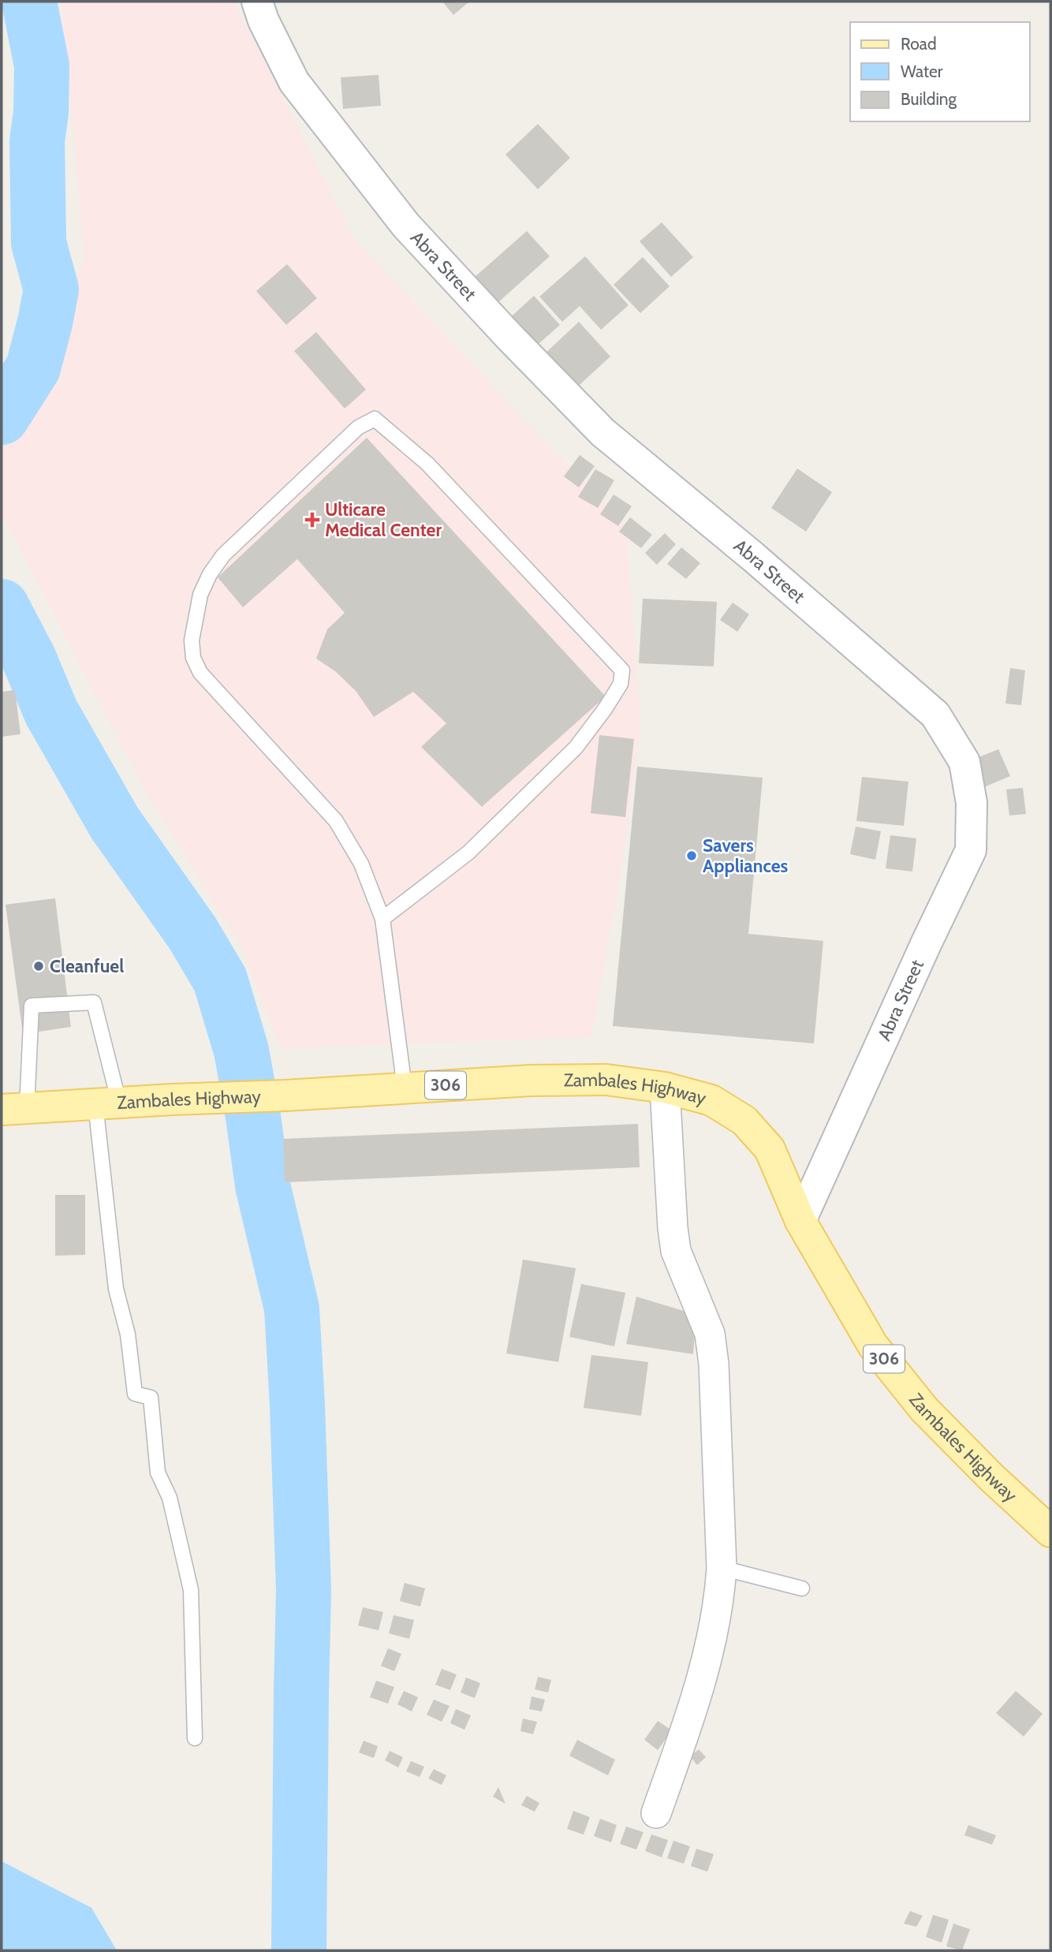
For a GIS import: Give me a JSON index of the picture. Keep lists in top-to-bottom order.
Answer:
{
  "streets": {
    "main road": ["306", "Zambales Highway"],
    "street": ["Abra Street"]
  },
  "crossings": [
    ["Abra Street", "Zambales Highway"]
  ],
  "places": {
    "health": ["Ulticare Medical Center"],
    "other": ["Savers Appliances", "Cleanfuel"]
  },
  "legend": ["Road", "Water", "Building"]
}
